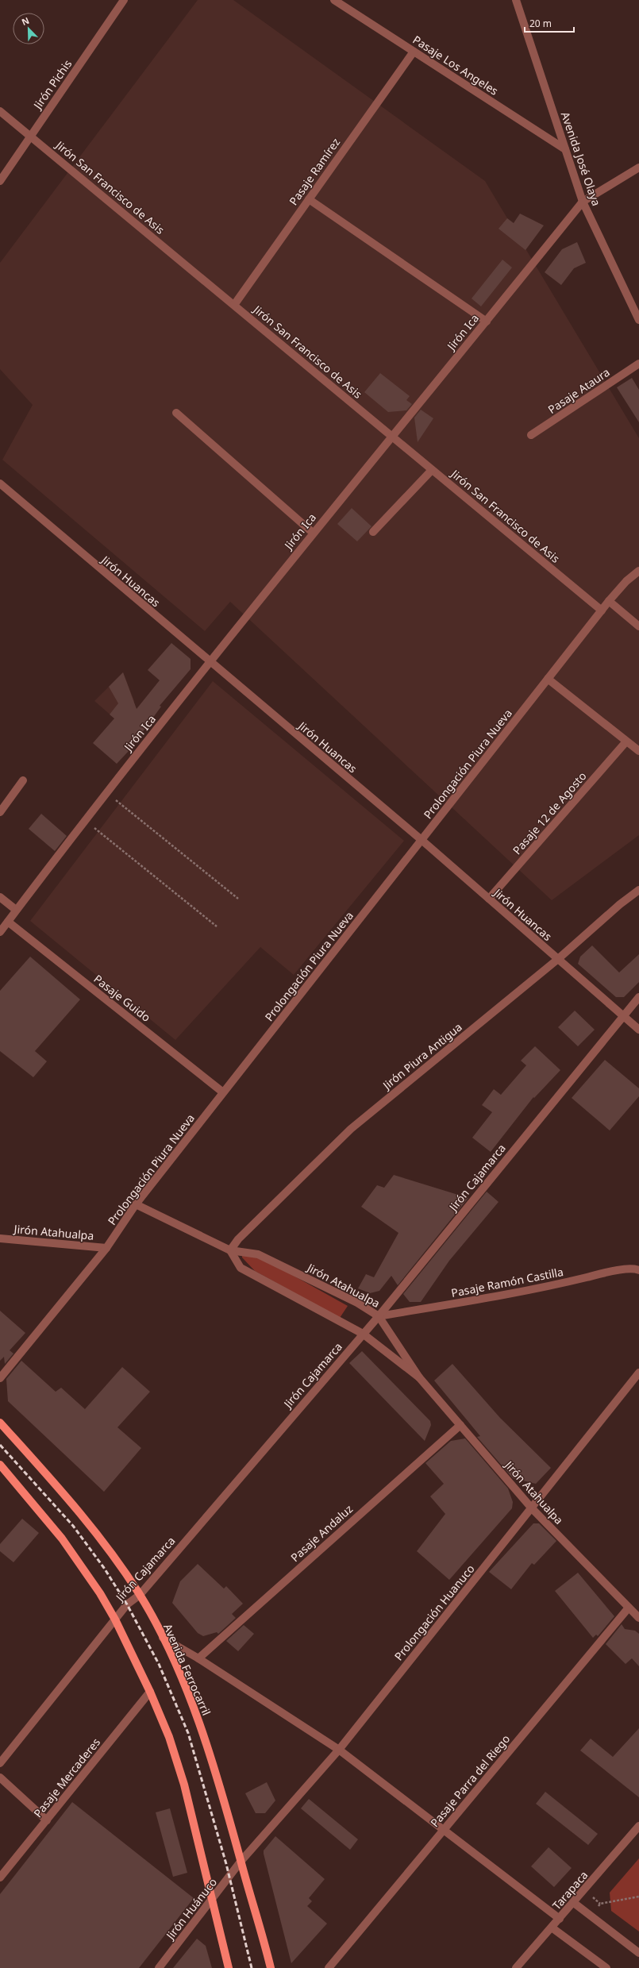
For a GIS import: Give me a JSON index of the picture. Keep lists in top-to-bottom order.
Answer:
{
  "streets": {
    "main road": ["Avenida Ferrocarril"],
    "street": [
      "Pasaje Los Angeles",
      "Jirón Pichis",
      "Avenida José Olaya",
      "Pasaje Ramírez",
      "Jirón San Francisco de Asis",
      "Jirón Ica",
      "Pasaje Ataura",
      "Jirón Huancas",
      "Prolongación Piura Nueva",
      "Pasaje 12 de Agosto",
      "Pasaje Guido",
      "Jirón Piura Antigua",
      "Jirón Cajamarca",
      "Jirón Atahualpa",
      "Pasaje Ramón Castilla",
      "Pasaje Andaluz",
      "Prolongación Huanuco",
      "Pasaje Mercaderes",
      "Pasaje Parra del Riego",
      "Tarapaca",
      "Jirón Huánuco"
    ]
  },
  "crossings": [
    ["Pasaje Los Angeles", "Avenida José Olaya"],
    ["Pasaje Los Angeles", "Pasaje Ramírez"],
    ["Jirón Pichis", "Jirón San Francisco de Asis"],
    ["Avenida José Olaya", "Jirón Ica"],
    ["Pasaje Ramírez", "Jirón San Francisco de Asis"],
    ["Jirón San Francisco de Asis", "Jirón Ica"],
    ["Jirón San Francisco de Asis", "Prolongación Piura Nueva"],
    ["Jirón Ica", "Jirón Huancas"],
    ["Jirón Ica", "Pasaje Guido"],
    ["Jirón Huancas", "Prolongación Piura Nueva"],
    ["Jirón Huancas", "Pasaje 12 de Agosto"],
    ["Jirón Huancas", "Jirón Piura Antigua"],
    ["Jirón Huancas", "Jirón Cajamarca"],
    ["Prolongación Piura Nueva", "Pasaje Guido"],
    ["Prolongación Piura Nueva", "Jirón Atahualpa"],
    ["Jirón Piura Antigua", "Jirón Atahualpa"],
    ["Jirón Cajamarca", "Jirón Atahualpa"],
    ["Jirón Cajamarca", "Pasaje Ramón Castilla"],
    ["Jirón Cajamarca", "Avenida Ferrocarril"],
    ["Jirón Atahualpa", "Pasaje Ramón Castilla"],
    ["Jirón Atahualpa", "Pasaje Andaluz"],
    ["Jirón Atahualpa", "Prolongación Huanuco"],
    ["Jirón Atahualpa", "Pasaje Parra del Riego"],
    ["Prolongación Huanuco", "Avenida Ferrocarril"],
    ["Prolongación Huanuco", "Jirón Huánuco"],
    ["Avenida Ferrocarril", "Jirón Huánuco"]
  ],
  "scale_bar": "20 m",
  "north": "top left"
}
